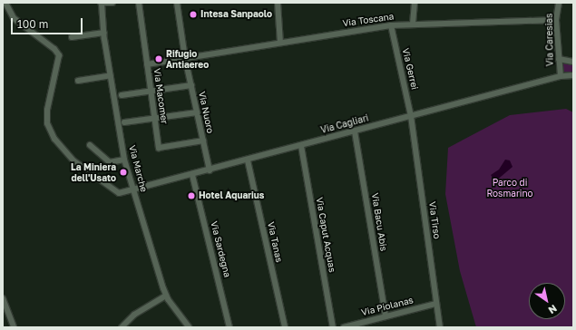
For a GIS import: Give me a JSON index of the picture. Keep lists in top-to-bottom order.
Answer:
{
  "streets": {
    "street": [
      "Via Toscana",
      "Via Caresias",
      "Via Gerrei",
      "Via Macomer",
      "Via Nuoro",
      "Via Cagliari",
      "Via Marche",
      "Via Tirso",
      "Via Bacu Abis",
      "Via Caput Acquas",
      "Via Tanas",
      "Via Sardegna",
      "Via Piolanas"
    ]
  },
  "crossings": [
    ["Via Toscana", "Via Caresias"],
    ["Via Toscana", "Via Gerrei"],
    ["Via Toscana", "Via Nuoro"],
    ["Via Caresias", "Via Cagliari"],
    ["Via Gerrei", "Via Cagliari"],
    ["Via Gerrei", "Via Tirso"],
    ["Via Macomer", "Via Nuoro"],
    ["Via Nuoro", "Via Cagliari"],
    ["Via Cagliari", "Via Marche"],
    ["Via Cagliari", "Via Tirso"],
    ["Via Cagliari", "Via Bacu Abis"],
    ["Via Cagliari", "Via Caput Acquas"],
    ["Via Cagliari", "Via Tanas"],
    ["Via Cagliari", "Via Sardegna"],
    ["Via Tirso", "Via Piolanas"],
    ["Via Bacu Abis", "Via Piolanas"]
  ],
  "parks": ["Parco di Rosmarino"],
  "places": [
    "Intesa Sanpaolo",
    "Rifugio Antiaereo",
    "La Miniera dell'Usato",
    "Hotel Aquarius"
  ],
  "scale_bar": "100 m",
  "north": "bottom right"
}
